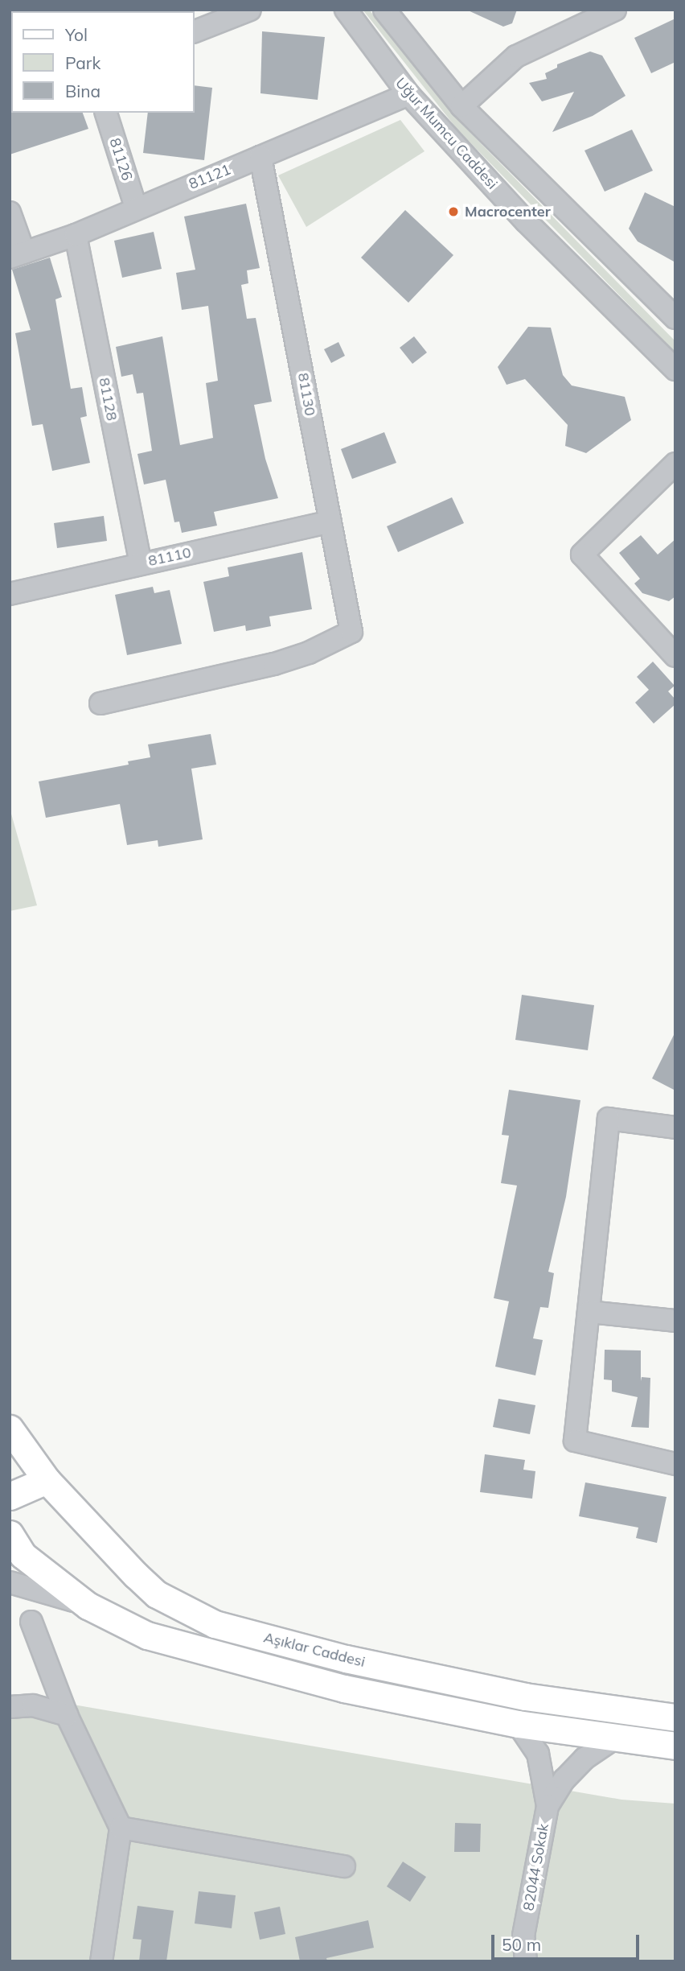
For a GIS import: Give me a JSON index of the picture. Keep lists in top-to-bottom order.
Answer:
{
  "streets": {
    "main road": ["Aşıklar Caddesi"],
    "street": [
      "Uğur Mumcu Caddesi",
      "81126",
      "81121",
      "81130",
      "81128",
      "81110",
      "82044 Sokak"
    ]
  },
  "crossings": [
    ["Uğur Mumcu Caddesi", "81121"],
    ["81126", "81121"],
    ["81121", "81130"],
    ["81121", "81128"],
    ["81130", "81110"],
    ["81128", "81110"]
  ],
  "places": ["Macrocenter"],
  "legend": ["Yol", "Park", "Bina"],
  "scale_bar": "50 m"
}
